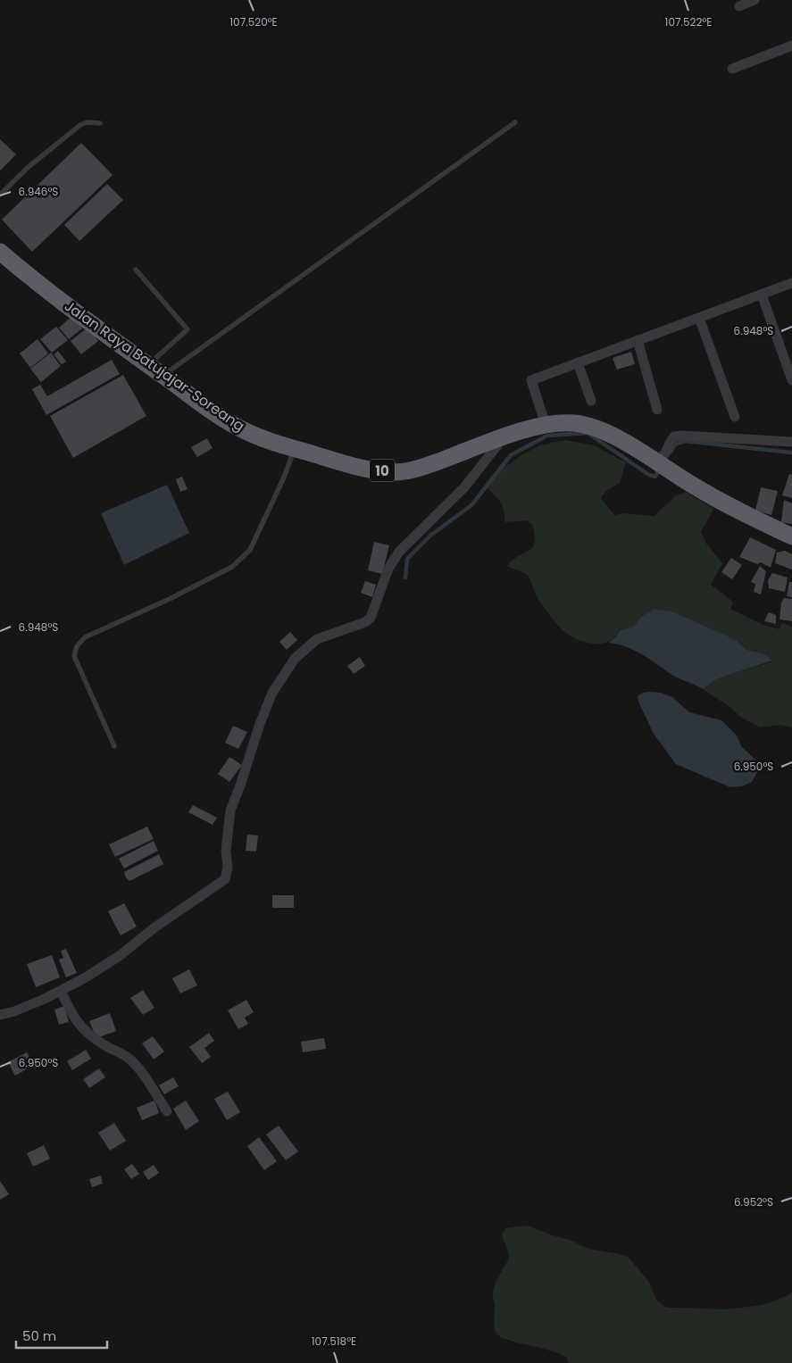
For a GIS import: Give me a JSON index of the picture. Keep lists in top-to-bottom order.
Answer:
{
  "streets": {
    "highway": ["Jalan Raya Batujajar-Soreang", "10"]
  },
  "scale_bar": "50 m",
  "coordinates": [
    "107.522°E",
    "107.520°E",
    "6.946°S",
    "6.948°S",
    "6.950°S",
    "6.952°S",
    "107.518°E"
  ]
}
